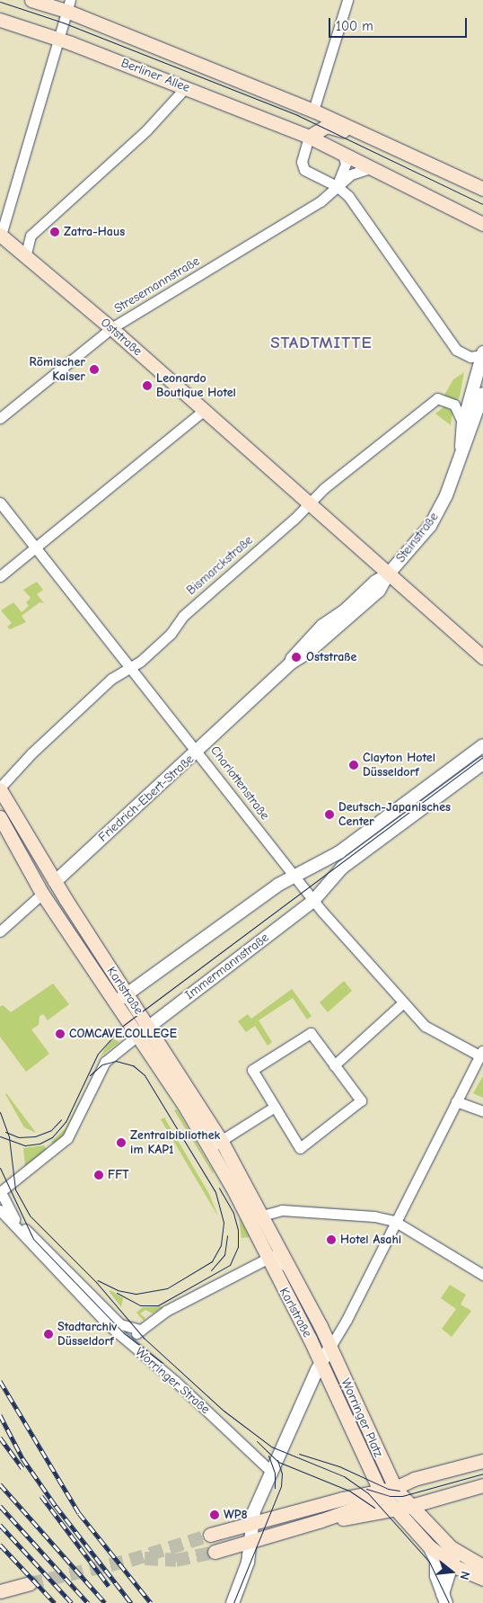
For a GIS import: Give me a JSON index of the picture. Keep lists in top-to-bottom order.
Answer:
{
  "streets": {
    "main road": [
      "Berliner Allee",
      "Oststraße",
      "Friedrich-Ebert-Straße",
      "Karlstraße",
      "Worringer Platz"
    ],
    "street": [
      "Stresemannstraße",
      "Steinstraße",
      "Bismarckstraße",
      "Charlottenstraße",
      "Immermannstraße",
      "Worringer Straße"
    ]
  },
  "crossings": [
    ["Berliner Allee", "Stresemannstraße"],
    ["Stresemannstraße", "Oststraße"],
    ["Oststraße", "Steinstraße"],
    ["Oststraße", "Bismarckstraße"],
    ["Oststraße", "Friedrich-Ebert-Straße"],
    ["Steinstraße", "Bismarckstraße"],
    ["Steinstraße", "Friedrich-Ebert-Straße"],
    ["Bismarckstraße", "Charlottenstraße"],
    ["Bismarckstraße", "Karlstraße"],
    ["Charlottenstraße", "Friedrich-Ebert-Straße"],
    ["Charlottenstraße", "Immermannstraße"],
    ["Friedrich-Ebert-Straße", "Karlstraße"],
    ["Immermannstraße", "Karlstraße"],
    ["Immermannstraße", "Worringer Straße"],
    ["Karlstraße", "Worringer Platz"]
  ],
  "districts": ["STADTMITTE"],
  "places": [
    "Zatra-Haus",
    "Römischer Kaiser",
    "Leonardo Boutique Hotel",
    "Oststraße",
    "Clayton Hotel Düsseldorf",
    "Deutsch-Japanisches Center",
    "COMCAVE.COLLEGE",
    "Zentralbibliothek im KAP1",
    "FFT",
    "Hotel Asahi",
    "Stadtarchiv Düsseldorf",
    "WP8"
  ],
  "scale_bar": "100 m",
  "north": "right"
}
